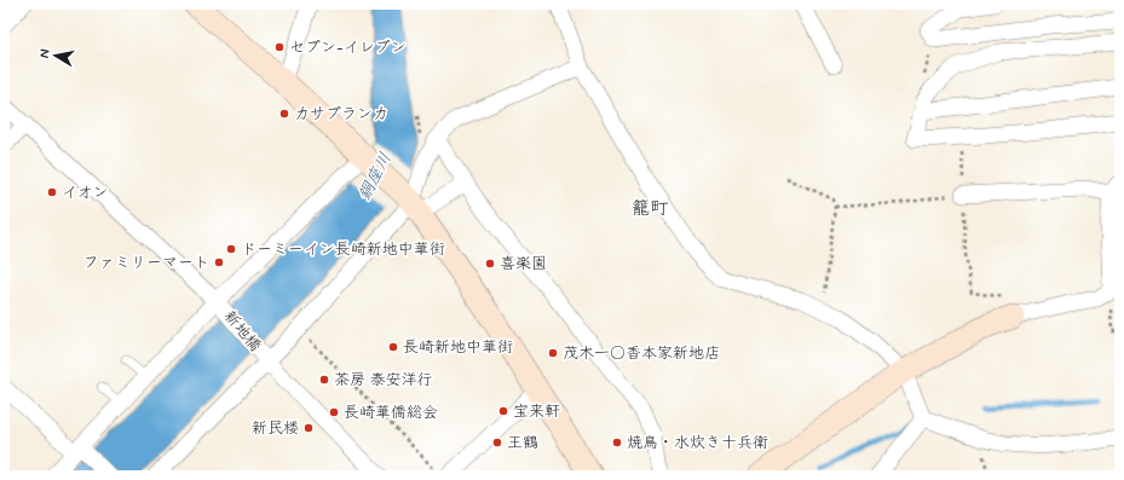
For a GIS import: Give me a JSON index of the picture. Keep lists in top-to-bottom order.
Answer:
{
  "streets": {
    "street": ["新地橋"]
  },
  "districts": ["籠町"],
  "water": ["銅座川"],
  "places": [
    "セブン-イレブン",
    "カサブランカ",
    "イオン",
    "ドーミーイン長崎新地中華街",
    "ファミリーマート",
    "喜楽園",
    "長崎新地中華街",
    "茂木一○香本家新地店",
    "茶房 泰安洋行",
    "宝来軒",
    "長崎華僑総会",
    "新民楼",
    "王鶴",
    "焼鳥・水炊き十兵衛"
  ],
  "north": "left"
}
